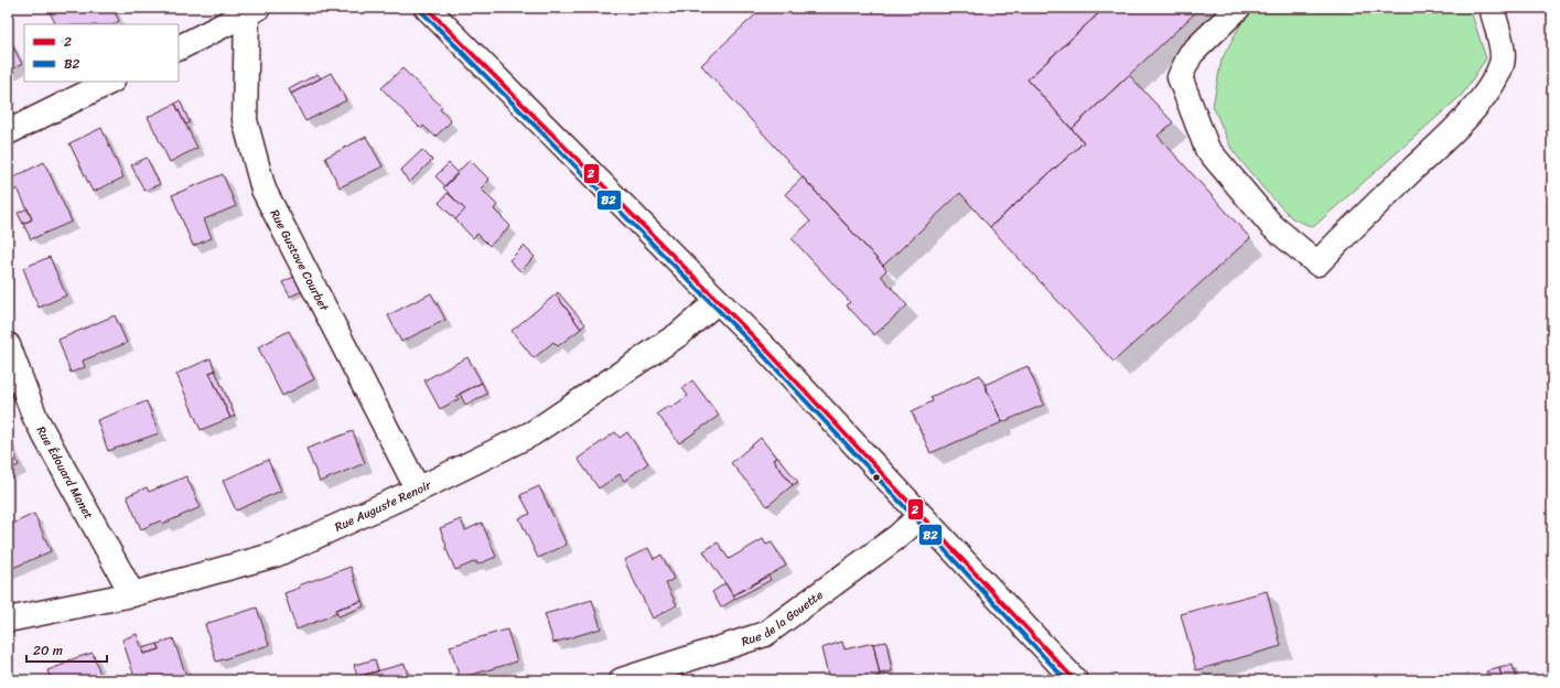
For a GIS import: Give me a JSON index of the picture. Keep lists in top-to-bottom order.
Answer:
{
  "streets": {
    "street": [
      "Rue Gustave Courbet",
      "Rue Édouard Manet",
      "Rue Auguste Renoir",
      "Rue de la Gouette"
    ]
  },
  "crossings": [
    ["Rue Gustave Courbet", "Rue Auguste Renoir"],
    ["Rue Édouard Manet", "Rue Auguste Renoir"]
  ],
  "lines": ["transit line 2", "transit line B2"],
  "legend": ["2", "B2"],
  "scale_bar": "20 m"
}
